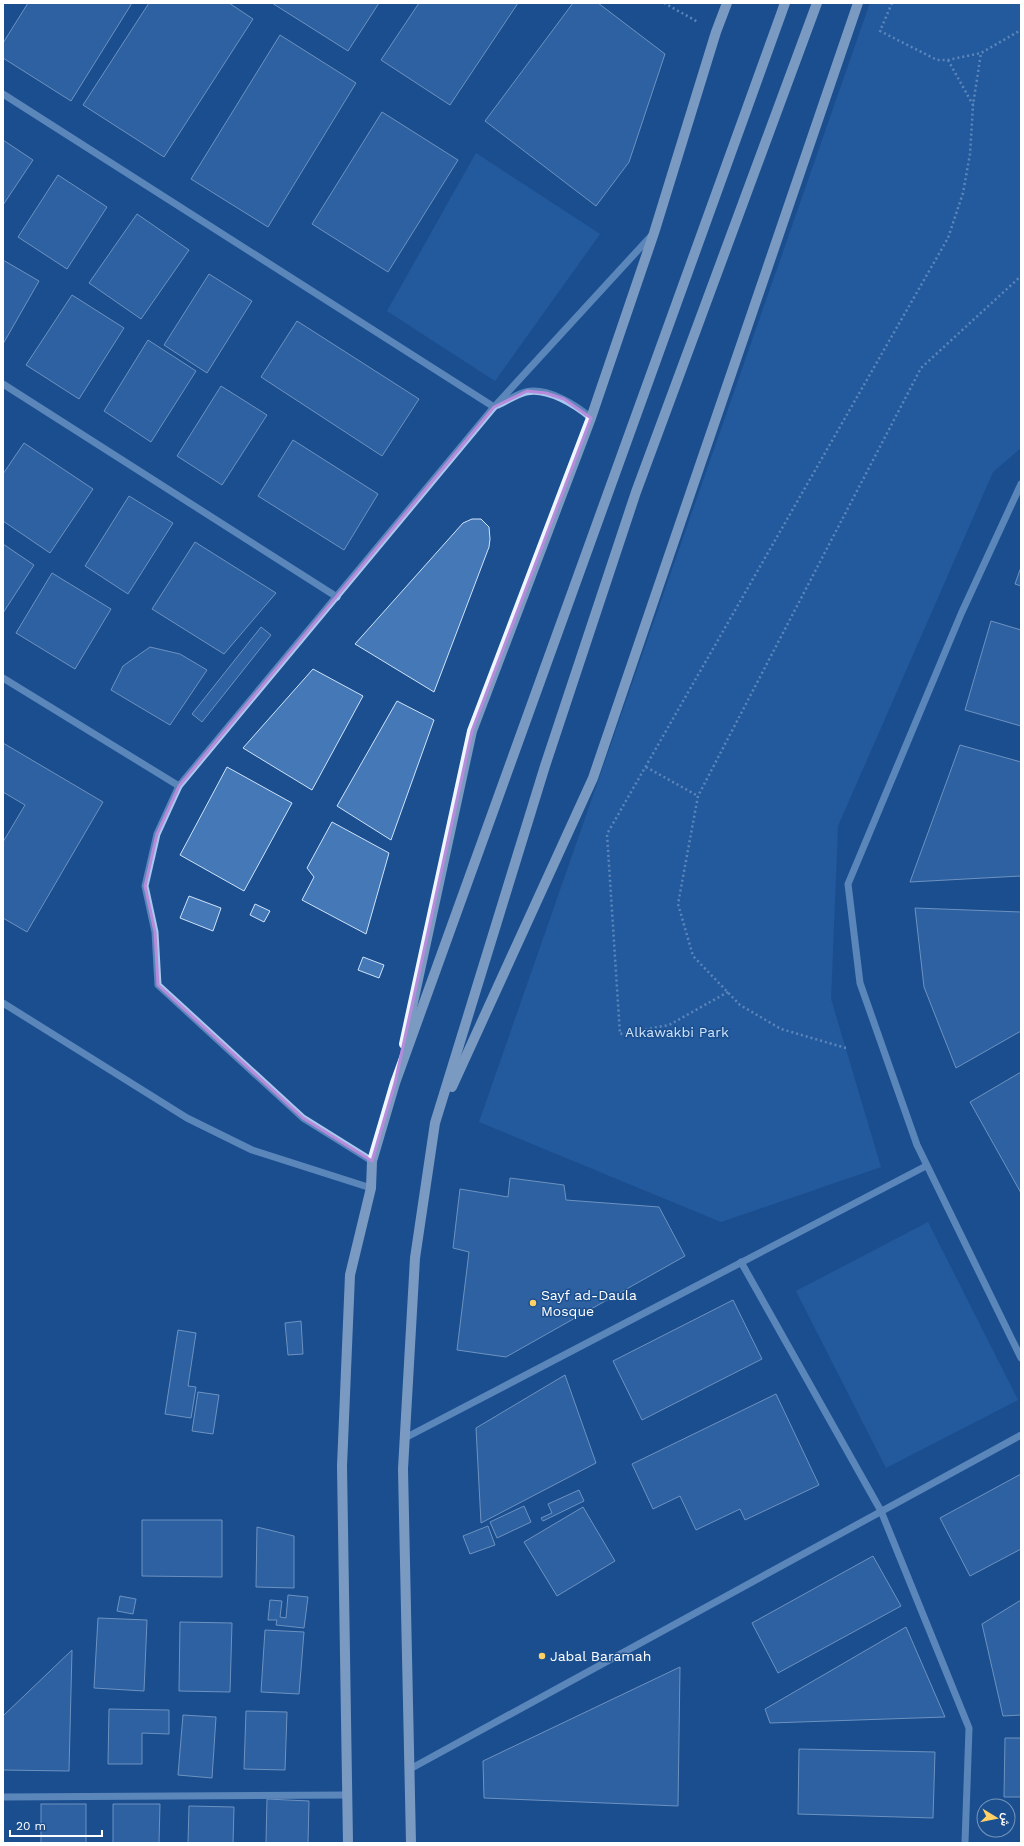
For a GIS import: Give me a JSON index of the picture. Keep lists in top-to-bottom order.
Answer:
{
  "parks": ["Alkawakbi Park"],
  "places": ["Sayf ad-Daula Mosque", "Jabal Baramah"],
  "scale_bar": "20 m",
  "north": "right"
}
